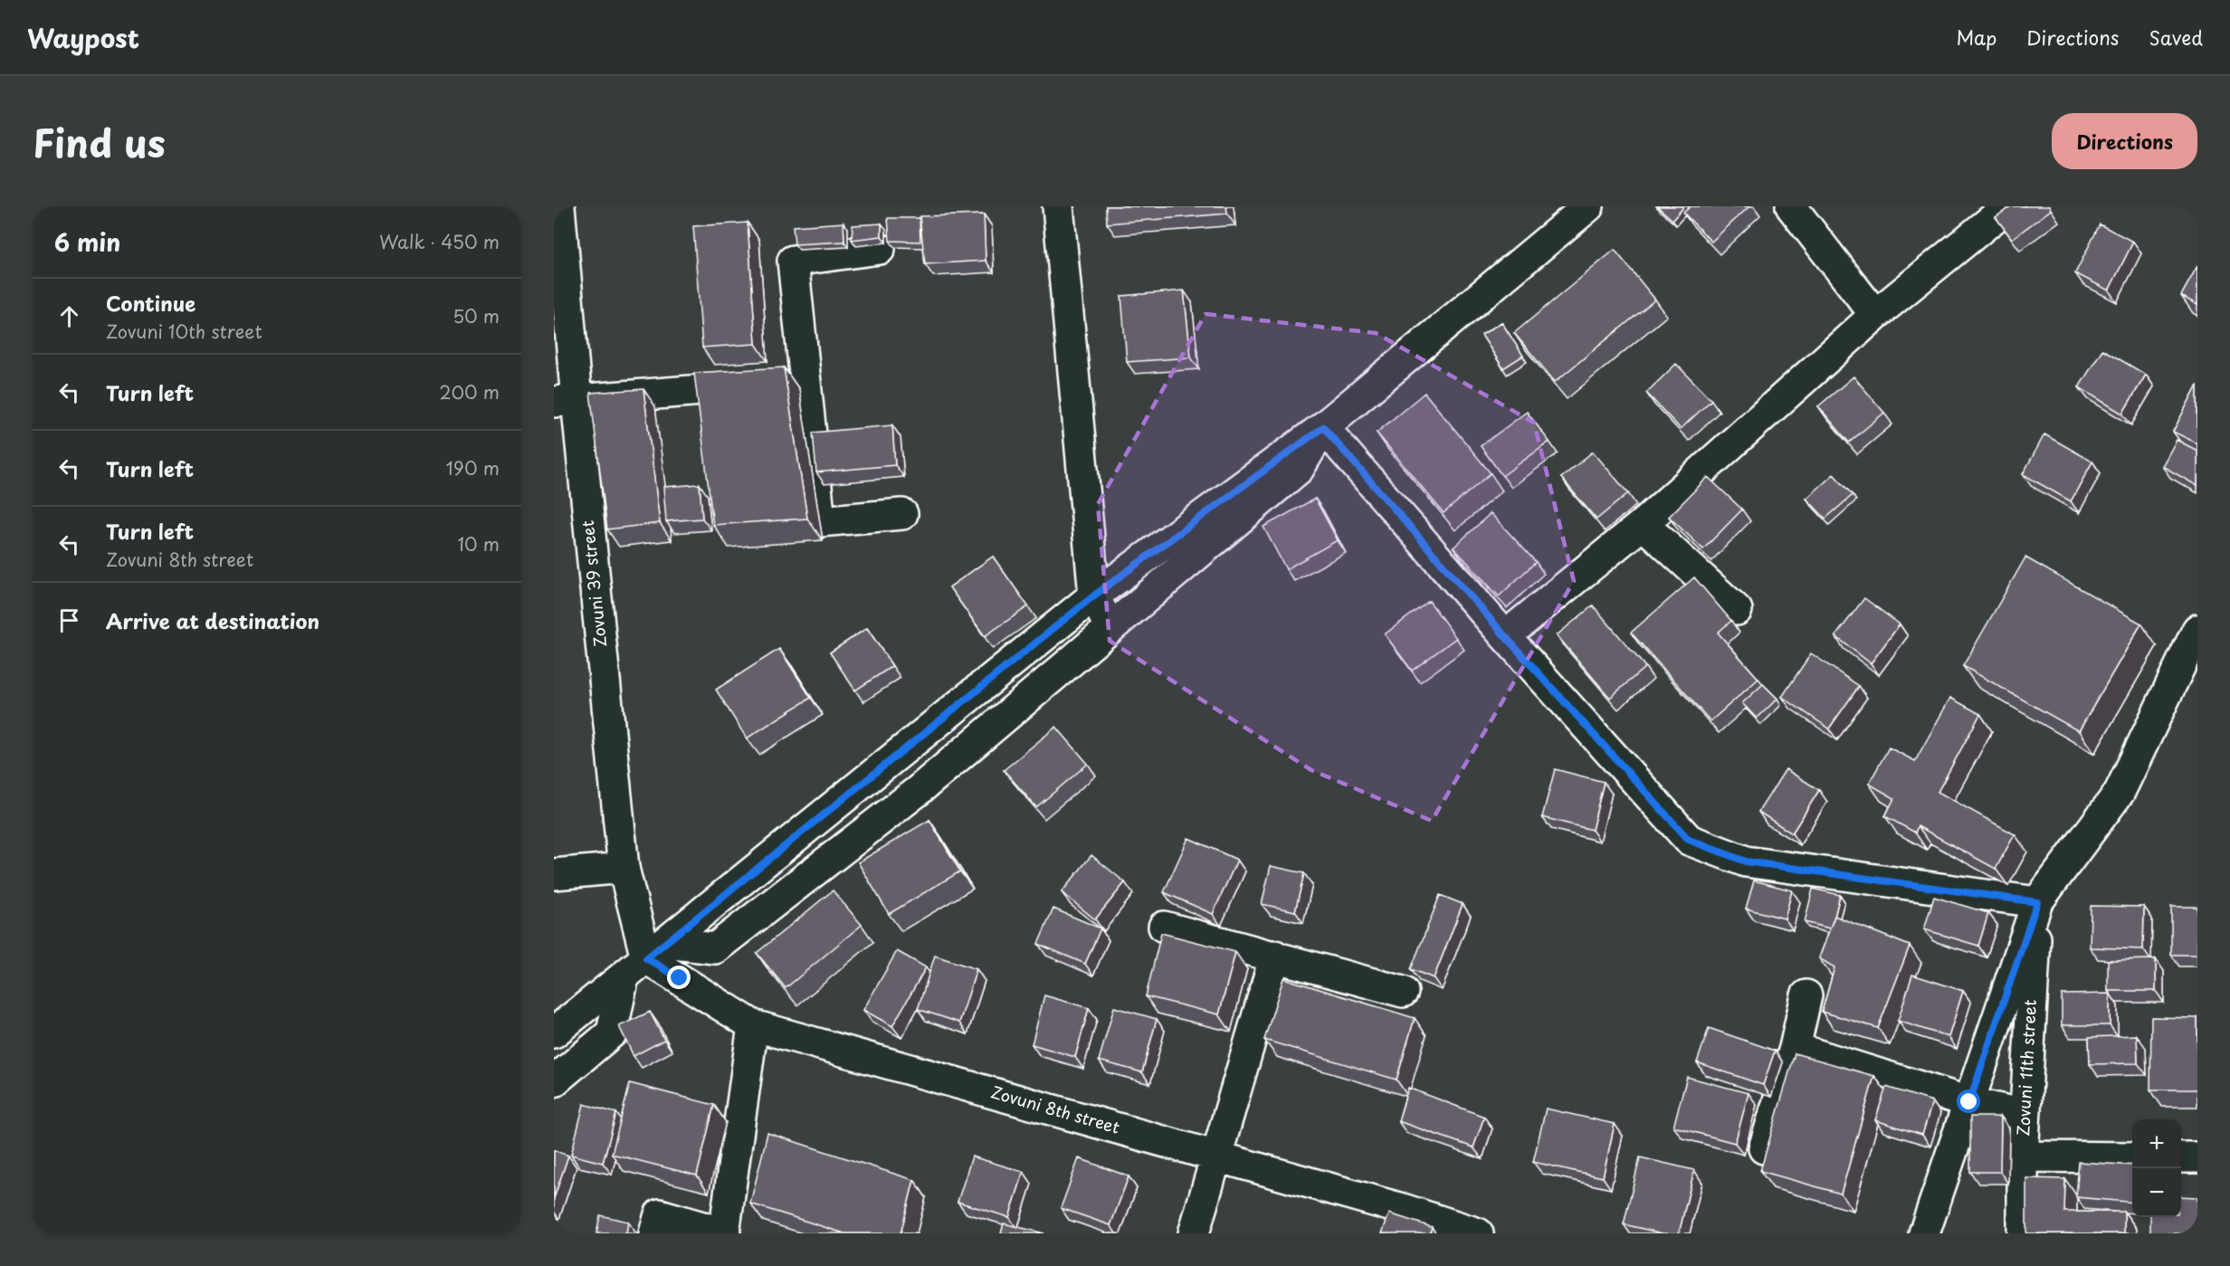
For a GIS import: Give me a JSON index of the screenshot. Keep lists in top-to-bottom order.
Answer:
{
  "streets": {
    "street": ["Zovuni 39 street", "Zovuni 11th street", "Zovuni 8th street"]
  },
  "crossings": [
    ["Zovuni 39 street", "Zovuni 8th street"]
  ],
  "page": {
    "header": "Waypost",
    "nav": ["Map", "Directions", "Saved"],
    "title": "Find us",
    "buttons": "Directions",
    "heading": ["6 min", "Walk · 450 m"],
    "list": [
      ["Continue", "Zovuni 10th street", "50 m"],
      ["Turn left", "200 m"],
      ["Turn left", "190 m"],
      ["Turn left", "Zovuni 8th street", "10 m"],
      "Arrive at destination"
    ],
    "map_buttons": ["+", "−"]
  }
}
